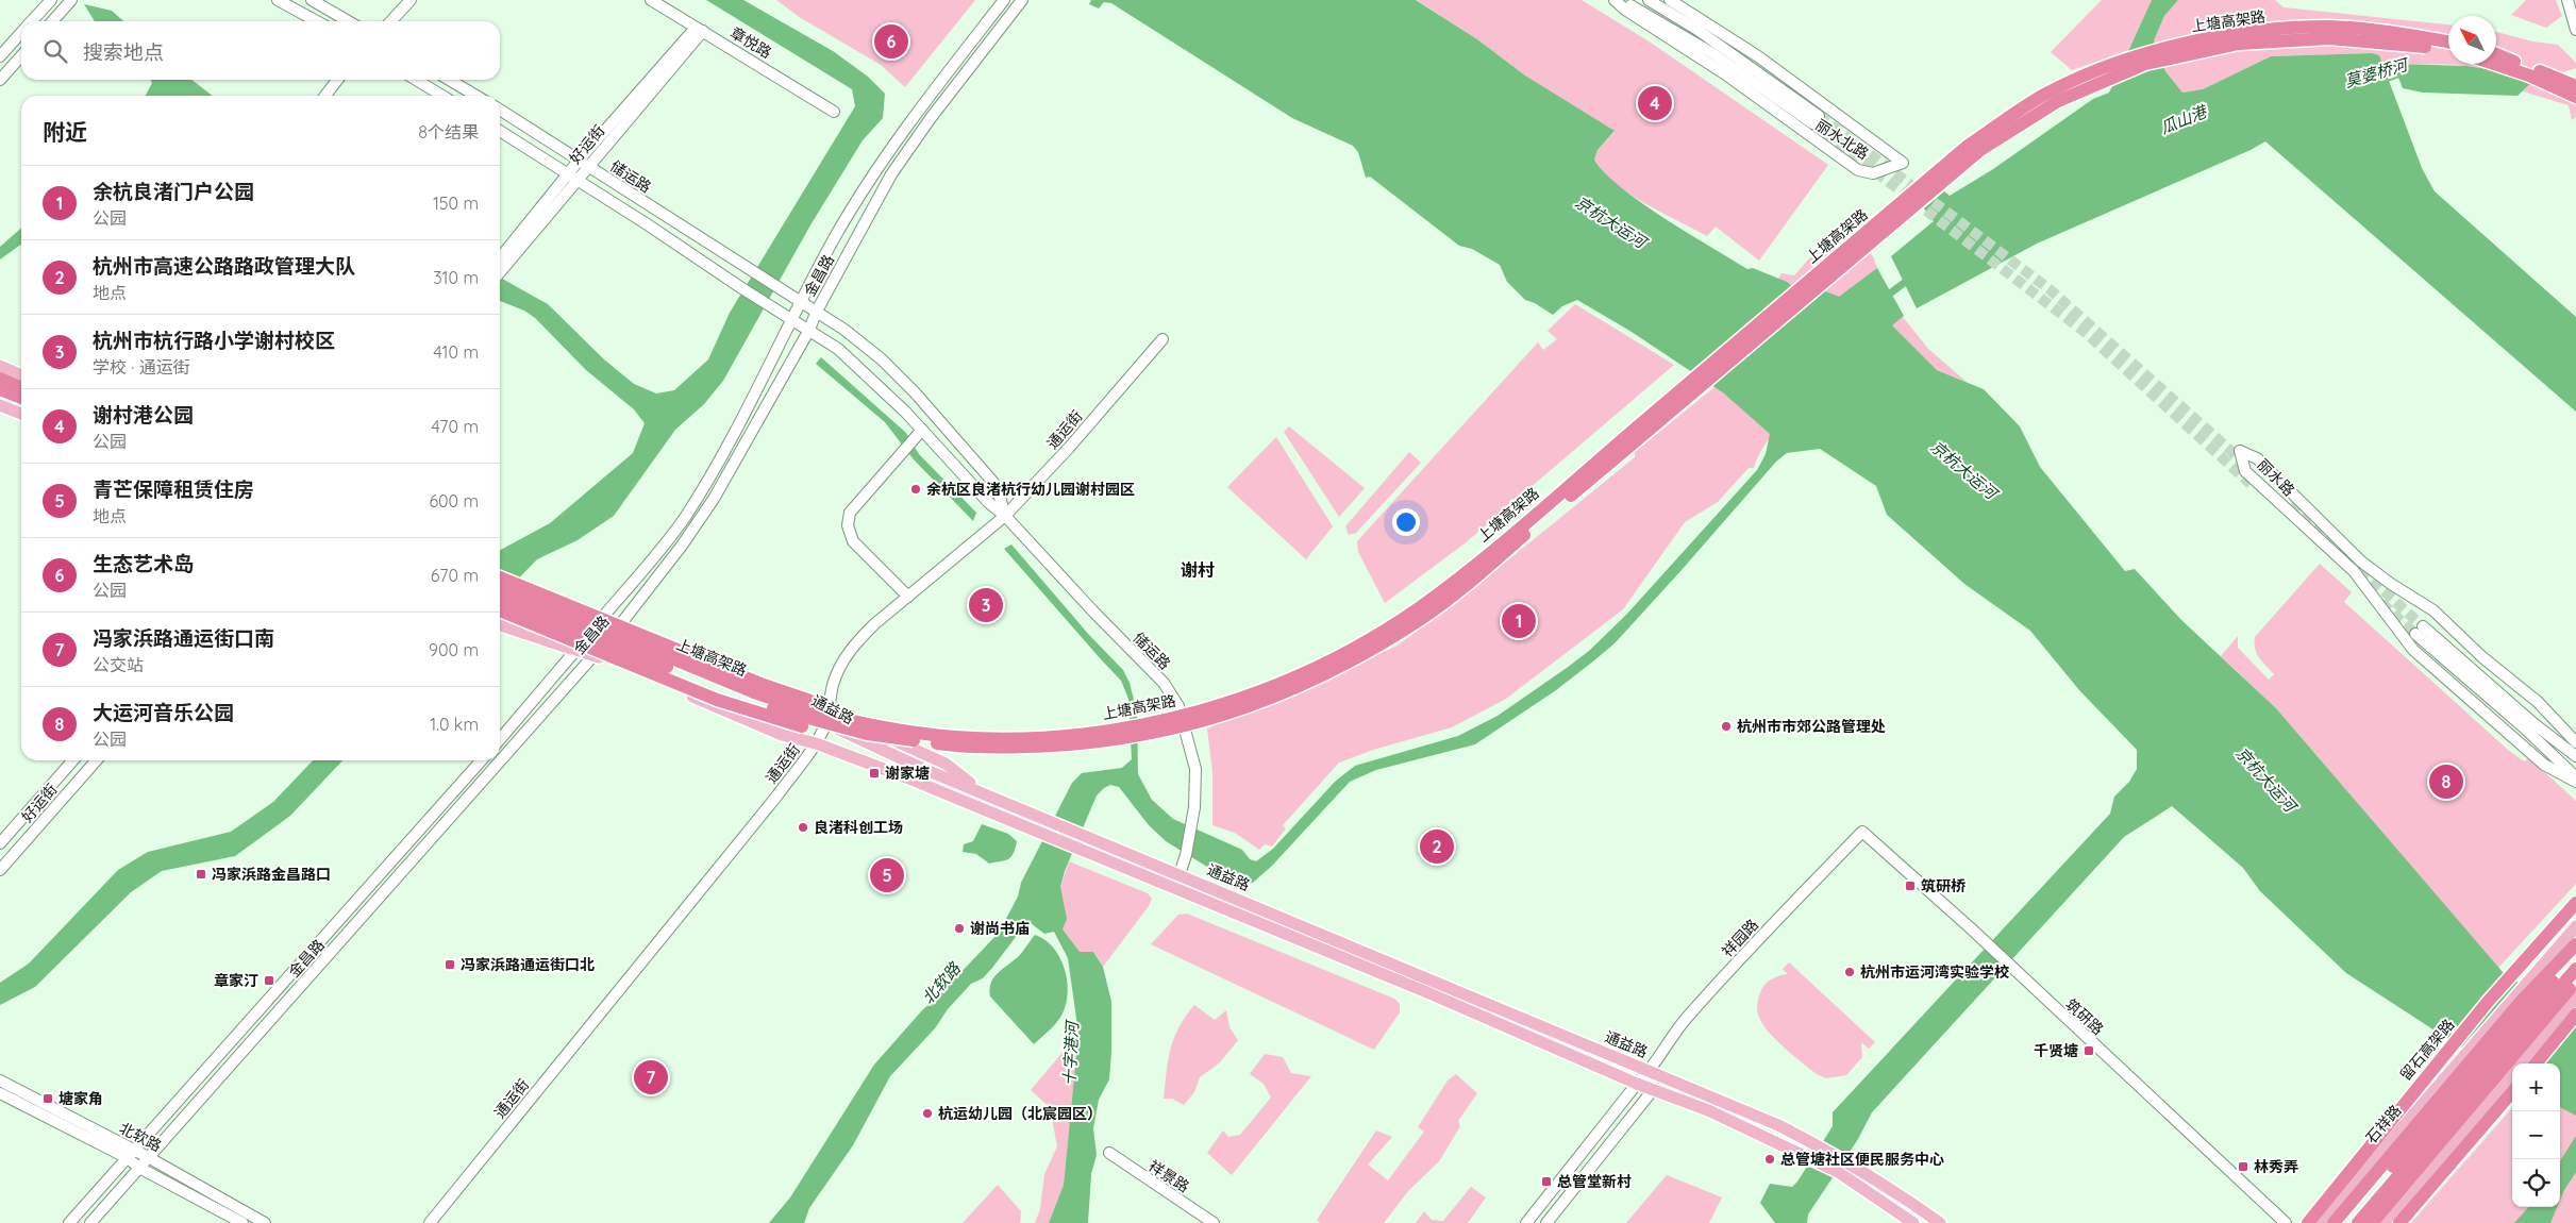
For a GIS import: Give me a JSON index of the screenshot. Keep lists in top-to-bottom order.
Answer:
{
  "streets": {
    "highway": ["上塘高架路", "留石高架路"],
    "main road": ["通益路", "石祥路"],
    "street": [
      "章悦路",
      "丽水北路",
      "好运街",
      "储运路",
      "金昌路",
      "通运街",
      "丽水路",
      "祥园路",
      "筑研路",
      "北软路",
      "祥景路"
    ]
  },
  "crossings": [
    ["章悦路", "好运街"],
    ["好运街", "储运路"],
    ["储运路", "金昌路"],
    ["储运路", "通运街"],
    ["储运路", "通益路"],
    ["金昌路", "通益路"],
    ["金昌路", "北软路"],
    ["通运街", "通益路"],
    ["通益路", "祥园路"],
    ["祥园路", "筑研路"]
  ],
  "districts": ["谢村"],
  "water": [
    "莫婆桥河",
    "瓜山港",
    "京杭大运河",
    "北软路",
    "十字港河"
  ],
  "places": {
    "other": [
      "余杭区良渚杭行幼儿园谢村园区",
      "杭州市市郊公路管理处",
      "良渚科创工场",
      "谢尚书庙",
      "杭州市运河湾实验学校",
      "杭运幼儿园（北宸园区）",
      "总管塘社区便民服务中心"
    ],
    "transit": [
      "谢家塘",
      "冯家浜路金昌路口",
      "筑研桥",
      "冯家浜路通运街口北",
      "章家汀",
      "千贤塘",
      "塘家角",
      "林秀弄",
      "总管堂新村"
    ]
  },
  "north": "top left",
  "page": {
    "search": "搜索地点",
    "pins": [
      "6",
      "4",
      "3",
      "1",
      "8",
      "2",
      "5",
      "7"
    ],
    "heading": ["附近", "8个结果"],
    "list": [
      {
        "mark": "1",
        "name": "余杭良渚门户公园",
        "note": "公园",
        "value": "150 m"
      },
      {
        "mark": "2",
        "name": "杭州市高速公路路政管理大队",
        "note": "地点",
        "value": "310 m"
      },
      {
        "mark": "3",
        "name": "杭州市杭行路小学谢村校区",
        "note": "学校 · 通运街",
        "value": "410 m"
      },
      {
        "mark": "4",
        "name": "谢村港公园",
        "note": "公园",
        "value": "470 m"
      },
      {
        "mark": "5",
        "name": "青芒保障租赁住房",
        "note": "地点",
        "value": "600 m"
      },
      {
        "mark": "6",
        "name": "生态艺术岛",
        "note": "公园",
        "value": "670 m"
      },
      {
        "mark": "7",
        "name": "冯家浜路通运街口南",
        "note": "公交站",
        "value": "900 m"
      },
      {
        "mark": "8",
        "name": "大运河音乐公园",
        "note": "公园",
        "value": "1.0 km"
      }
    ],
    "map_buttons": ["+", "−"]
  }
}
